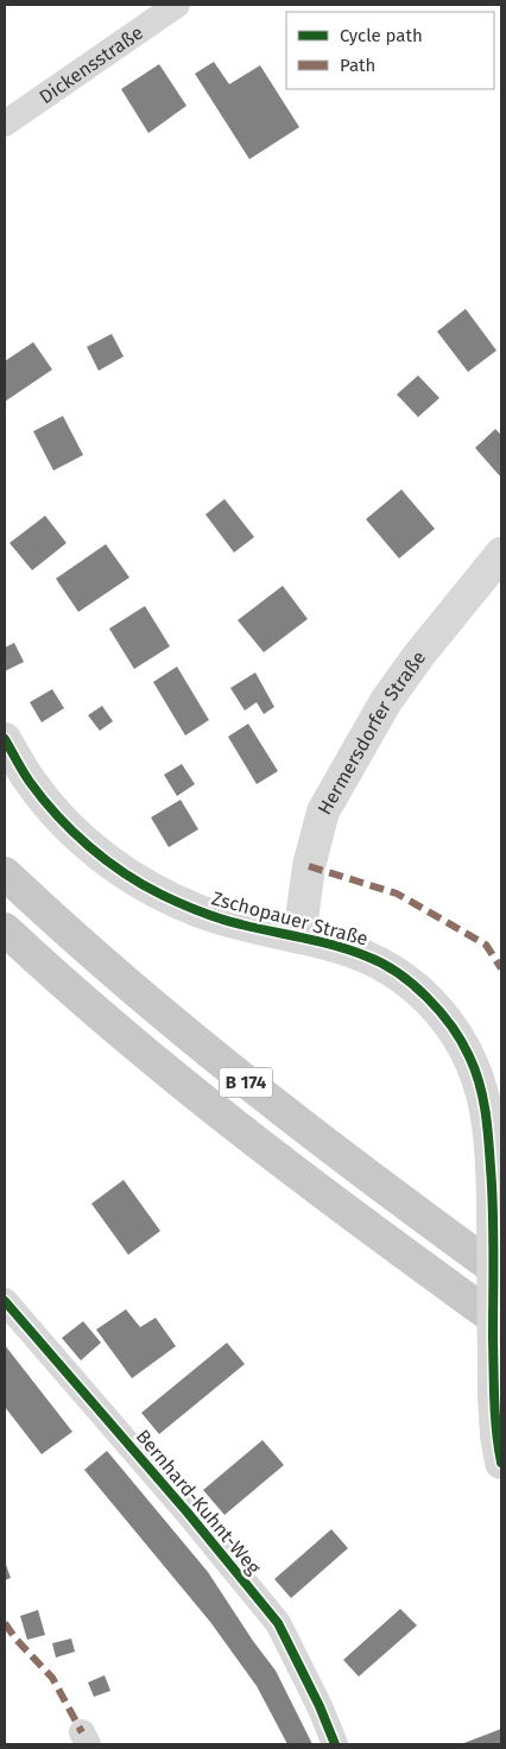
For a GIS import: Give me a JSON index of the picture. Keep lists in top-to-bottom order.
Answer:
{
  "streets": {
    "highway": ["B 174"],
    "street": [
      "Dickensstraße",
      "Hermersdorfer Straße",
      "Zschopauer Straße",
      "Bernhard-Kuhnt-Weg"
    ]
  },
  "crossings": [
    ["Hermersdorfer Straße", "Zschopauer Straße"]
  ],
  "legend": ["Cycle path", "Path"]
}
